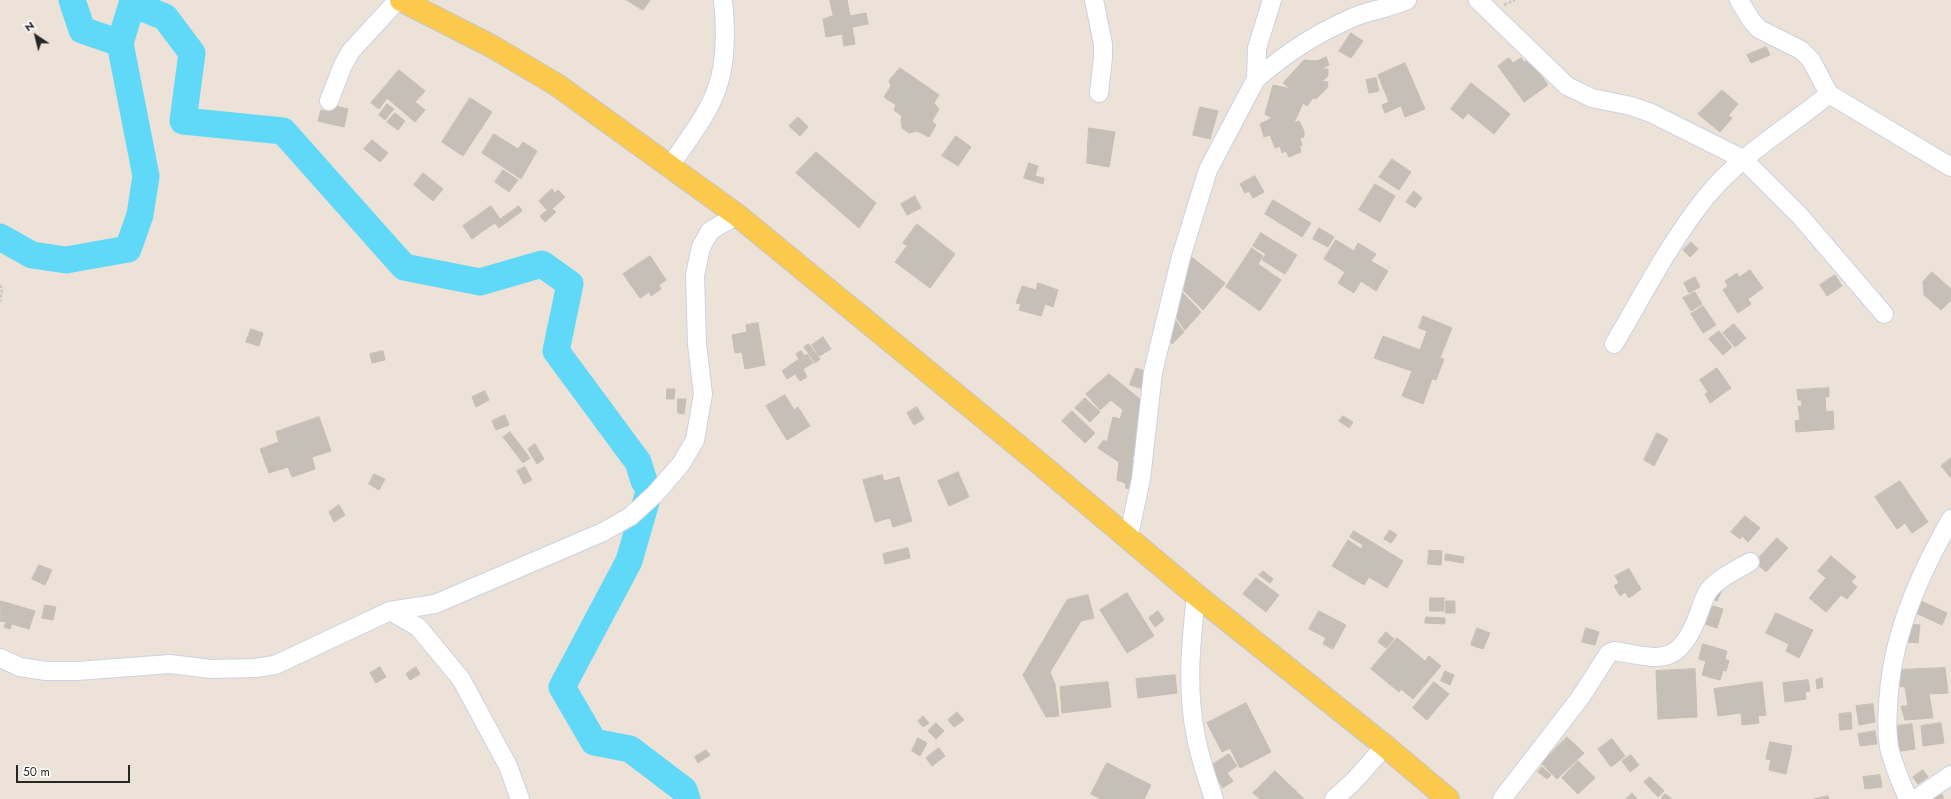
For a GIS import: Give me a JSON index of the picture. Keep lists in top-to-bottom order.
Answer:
{
  "scale_bar": "50 m",
  "north": "top left"
}
